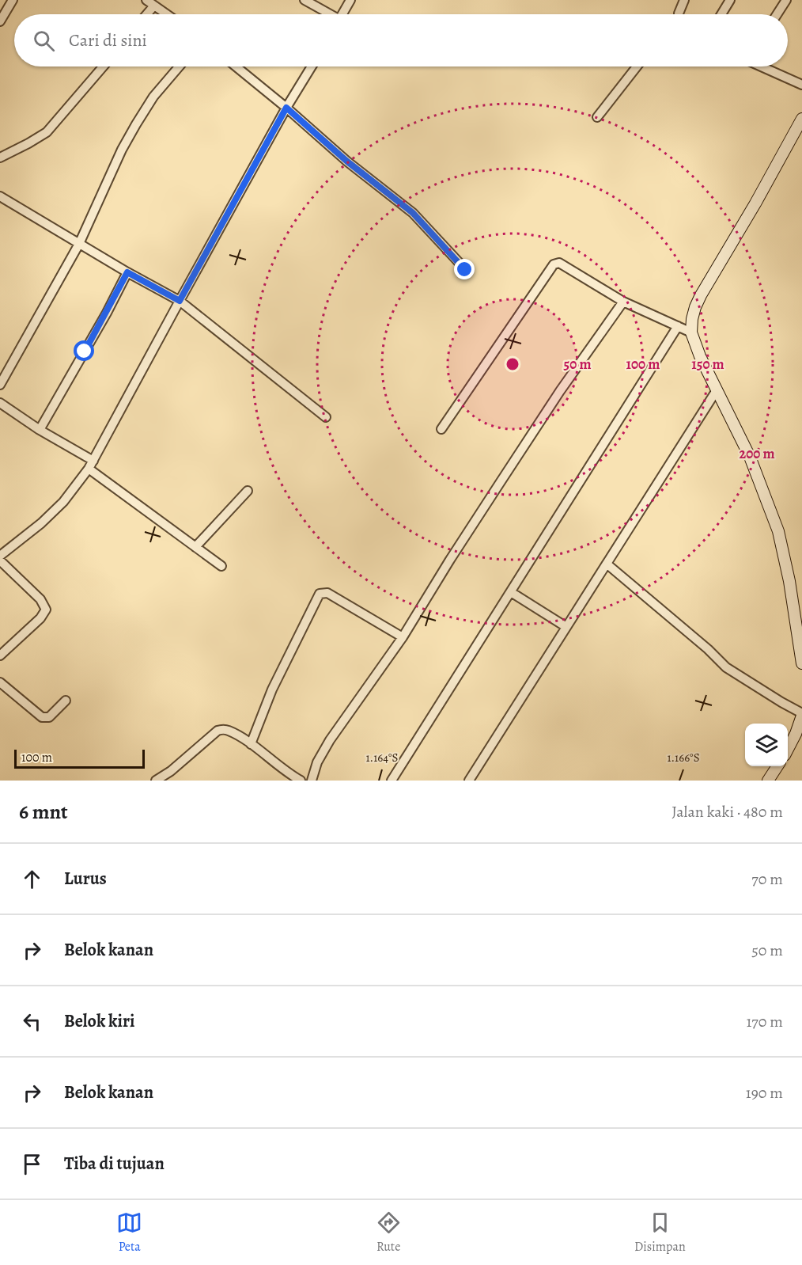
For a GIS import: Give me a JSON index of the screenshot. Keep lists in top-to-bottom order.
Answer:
{
  "scale_bar": "100 m",
  "page": {
    "search": "Cari di sini",
    "scale": "100 m",
    "heading": ["6 mnt", "Jalan kaki · 480 m"],
    "list": [
      ["Lurus", "70 m"],
      ["Belok kanan", "50 m"],
      ["Belok kiri", "170 m"],
      ["Belok kanan", "190 m"],
      "Tiba di tujuan"
    ],
    "nav": ["Peta", "Rute", "Disimpan"]
  },
  "coordinates": ["1.164°S", "1.166°S"],
  "rings": [
    "50 m",
    "100 m",
    "150 m",
    "200 m"
  ]
}
